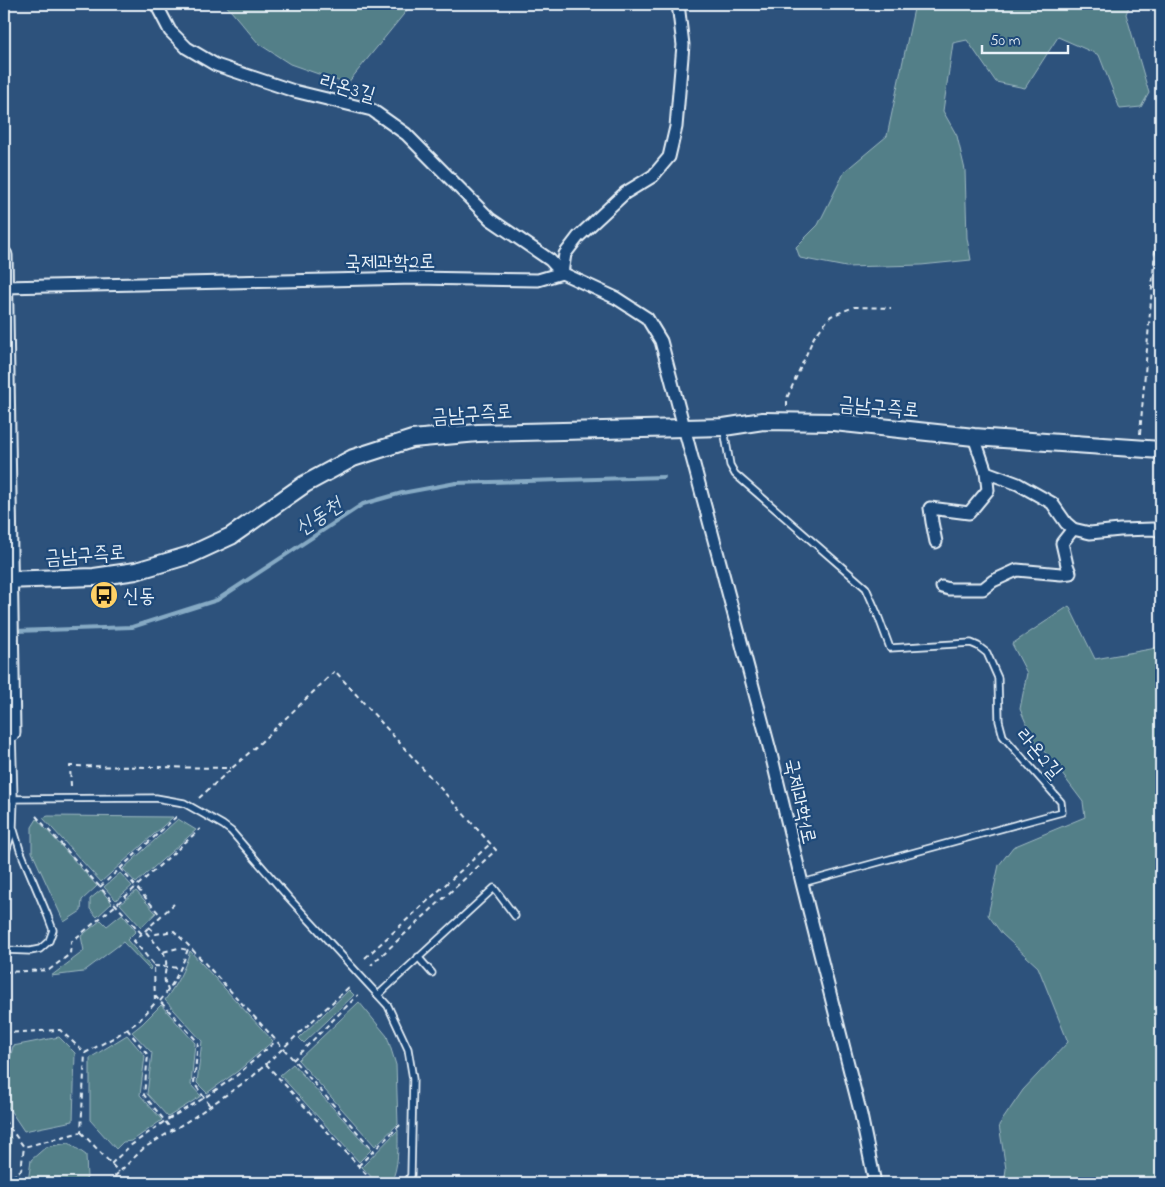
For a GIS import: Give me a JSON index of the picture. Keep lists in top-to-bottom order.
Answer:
{
  "streets": {
    "main road": ["금남구즉로"],
    "street": ["라온3길", "국제과학2로", "국제과학1로"],
    "lane": ["라온2길"]
  },
  "crossings": [
    ["라온3길", "국제과학2로"],
    ["금남구즉로", "라온2길"],
    ["금남구즉로", "국제과학1로"],
    ["라온2길", "국제과학1로"]
  ],
  "water": ["신동천"],
  "places": {
    "bus stop": ["신동"]
  },
  "scale_bar": "50 m"
}
